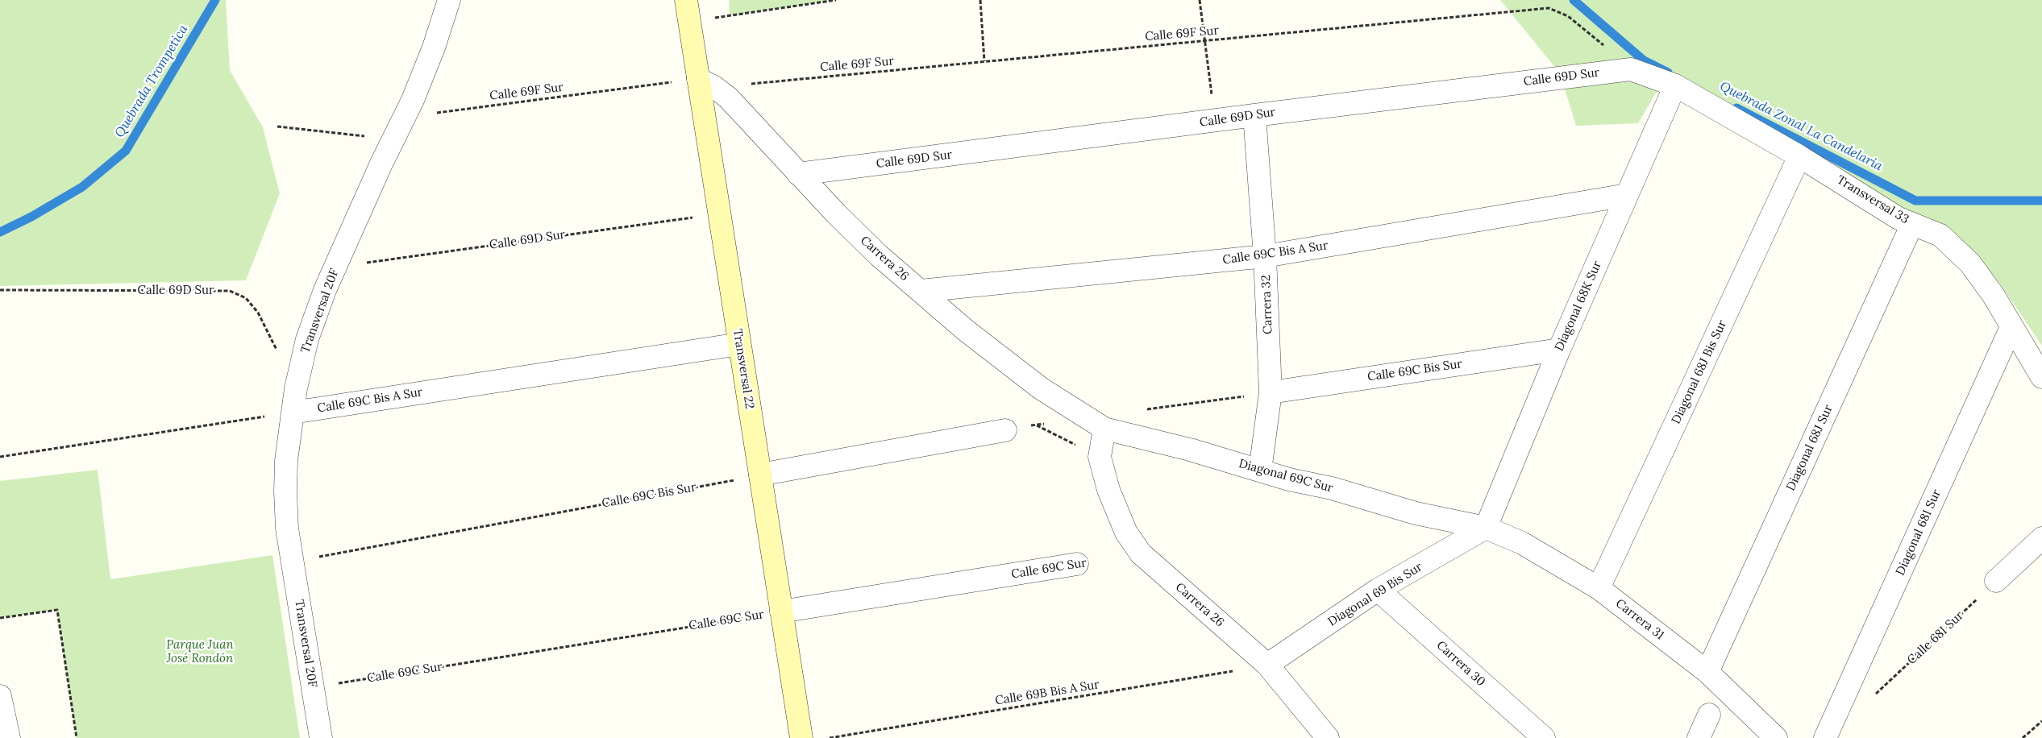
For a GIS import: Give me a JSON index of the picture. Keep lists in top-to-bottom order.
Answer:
{
  "streets": {
    "street": [
      "Calle 69D Sur",
      "Transversal 33",
      "Calle 69C Bis A Sur",
      "Carrera 26",
      "Carrera 32",
      "Diagonal 68K Sur",
      "Transversal 20F",
      "Transversal 22",
      "Calle 69C Bis Sur",
      "Diagonal 68J Bis Sur",
      "Diagonal 68J Sur",
      "Diagonal 69C Sur",
      "Diagonal 68I Sur",
      "Calle 69C Sur",
      "Diagonal 69 Bis Sur",
      "Carrera 31",
      "Carrera 30"
    ],
    "path": ["Calle 69F Sur", "Calle 68I Sur", "Calle 69B Bis A Sur"]
  },
  "crossings": [
    ["Calle 69F Sur", "Calle 69D Sur"],
    ["Calle 69F Sur", "Carrera 26"],
    ["Calle 69F Sur", "Transversal 20F"],
    ["Calle 69F Sur", "Transversal 22"],
    ["Calle 69D Sur", "Transversal 33"],
    ["Calle 69D Sur", "Carrera 26"],
    ["Calle 69D Sur", "Carrera 32"],
    ["Calle 69D Sur", "Diagonal 68K Sur"],
    ["Calle 69D Sur", "Transversal 20F"],
    ["Calle 69D Sur", "Transversal 22"],
    ["Transversal 33", "Diagonal 68K Sur"],
    ["Transversal 33", "Diagonal 68J Bis Sur"],
    ["Transversal 33", "Diagonal 68J Sur"],
    ["Transversal 33", "Diagonal 68I Sur"],
    ["Calle 69C Bis A Sur", "Carrera 26"],
    ["Calle 69C Bis A Sur", "Carrera 32"],
    ["Calle 69C Bis A Sur", "Diagonal 68K Sur"],
    ["Calle 69C Bis A Sur", "Transversal 20F"],
    ["Calle 69C Bis A Sur", "Transversal 22"],
    ["Carrera 26", "Transversal 22"],
    ["Carrera 26", "Diagonal 69C Sur"],
    ["Carrera 26", "Diagonal 69 Bis Sur"],
    ["Carrera 26", "Calle 69B Bis A Sur"],
    ["Carrera 32", "Calle 69C Bis Sur"],
    ["Carrera 32", "Diagonal 69C Sur"],
    ["Diagonal 68K Sur", "Calle 69C Bis Sur"],
    ["Diagonal 68K Sur", "Diagonal 69C Sur"],
    ["Diagonal 68K Sur", "Diagonal 69 Bis Sur"],
    ["Diagonal 68K Sur", "Carrera 31"],
    ["Transversal 20F", "Calle 69C Bis Sur"],
    ["Transversal 20F", "Calle 69C Sur"],
    ["Transversal 22", "Calle 69C Bis Sur"],
    ["Transversal 22", "Calle 69C Sur"],
    ["Diagonal 68J Bis Sur", "Carrera 31"],
    ["Diagonal 68J Sur", "Carrera 31"],
    ["Diagonal 69C Sur", "Diagonal 69 Bis Sur"],
    ["Diagonal 69C Sur", "Carrera 31"],
    ["Diagonal 69 Bis Sur", "Carrera 31"],
    ["Diagonal 69 Bis Sur", "Carrera 30"],
    ["Diagonal 69 Bis Sur", "Calle 69B Bis A Sur"]
  ],
  "water": ["Quebrada Trompetica", "Quebrada Zonal La Candelaria"],
  "parks": ["Parque Juan José Rondón"]
}
